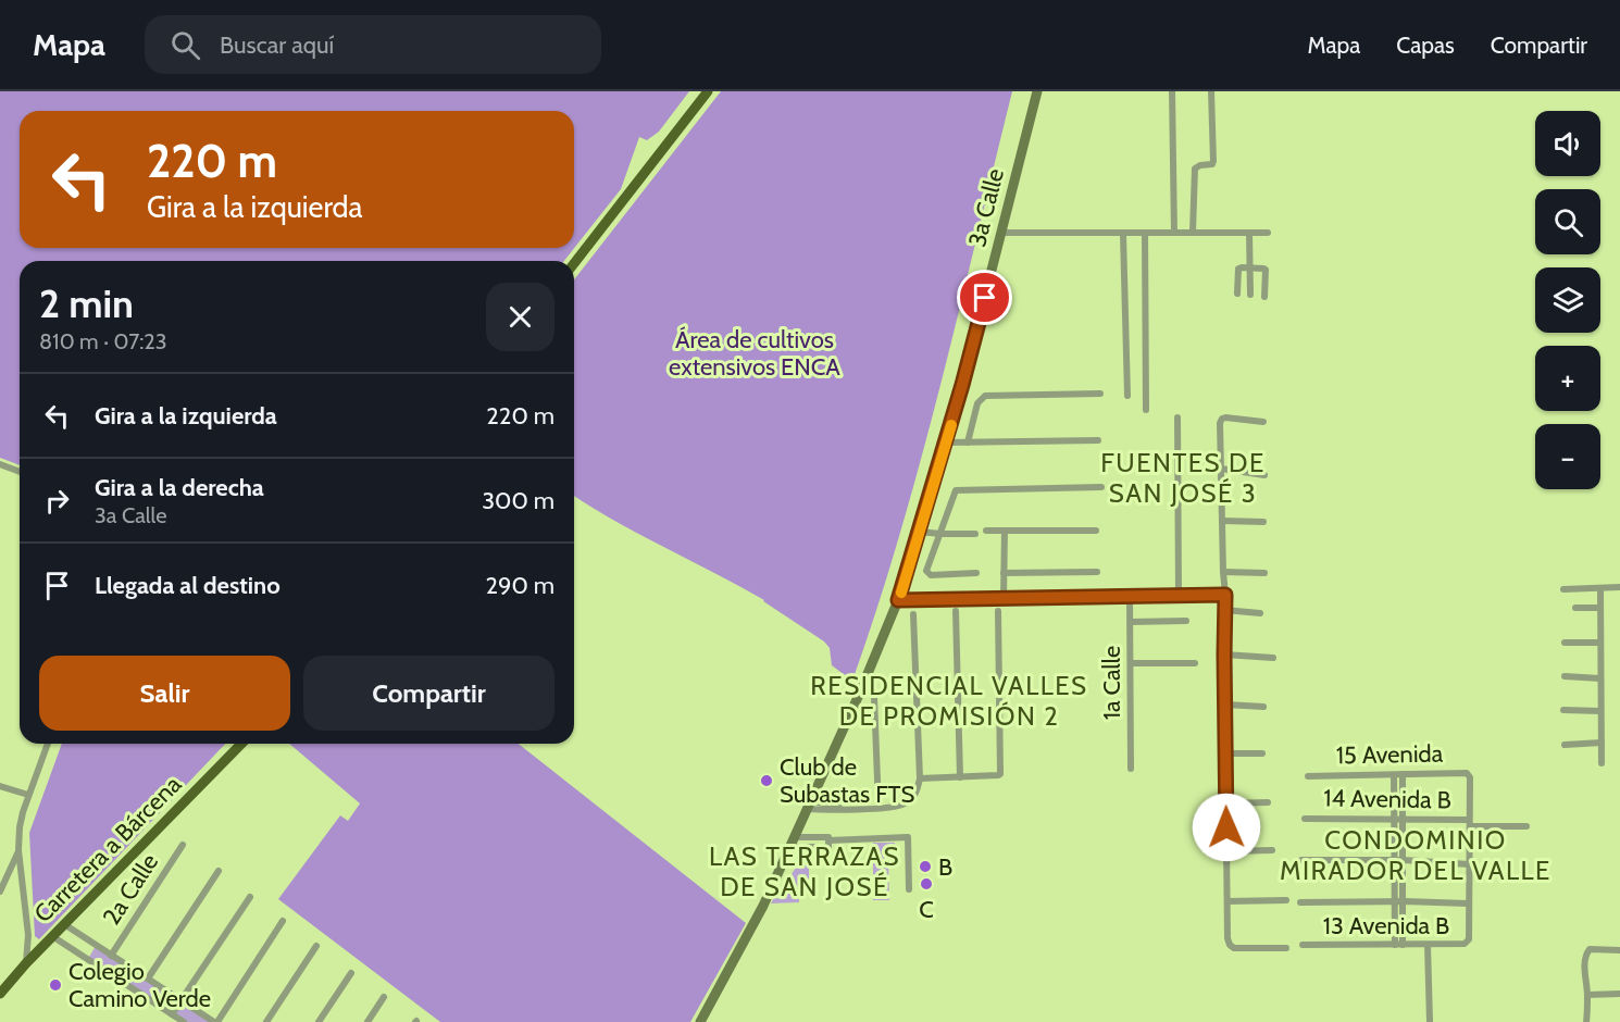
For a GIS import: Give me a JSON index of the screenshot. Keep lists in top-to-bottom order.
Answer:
{
  "streets": {
    "main road": ["3a Calle", "Carretera a Bárcena"],
    "street": [
      "1a Calle",
      "15 Avenida",
      "14 Avenida B",
      "2a Calle",
      "13 Avenida B"
    ]
  },
  "crossings": [
    ["15 Avenida", "14 Avenida B"]
  ],
  "districts": [
    "FUENTES DE SAN JOSÉ 3",
    "RESIDENCIAL VALLES DE PROMISIÓN 2",
    "CONDOMINIO MIRADOR DEL VALLE",
    "LAS TERRAZAS DE SAN JOSÉ"
  ],
  "parks": ["Área de cultivos extensivos ENCA"],
  "places": [
    "Club de Subastas FTS",
    "B",
    "C",
    "Colegio Camino Verde"
  ],
  "page": {
    "header": "Mapa",
    "search": "Buscar aquí",
    "nav": ["Mapa", "Capas", "Compartir"],
    "map_buttons": ["+", "−"],
    "turn": ["220 m", "Gira a la izquierda"],
    "heading": ["2 min", "810 m · 07:23"],
    "list": [
      {
        "name": "Gira a la izquierda",
        "value": "220 m"
      },
      {
        "name": "Gira a la derecha",
        "note": "3a Calle",
        "value": "300 m"
      },
      {
        "name": "Llegada al destino",
        "value": "290 m"
      }
    ],
    "buttons": ["Salir", "Compartir"]
  }
}
